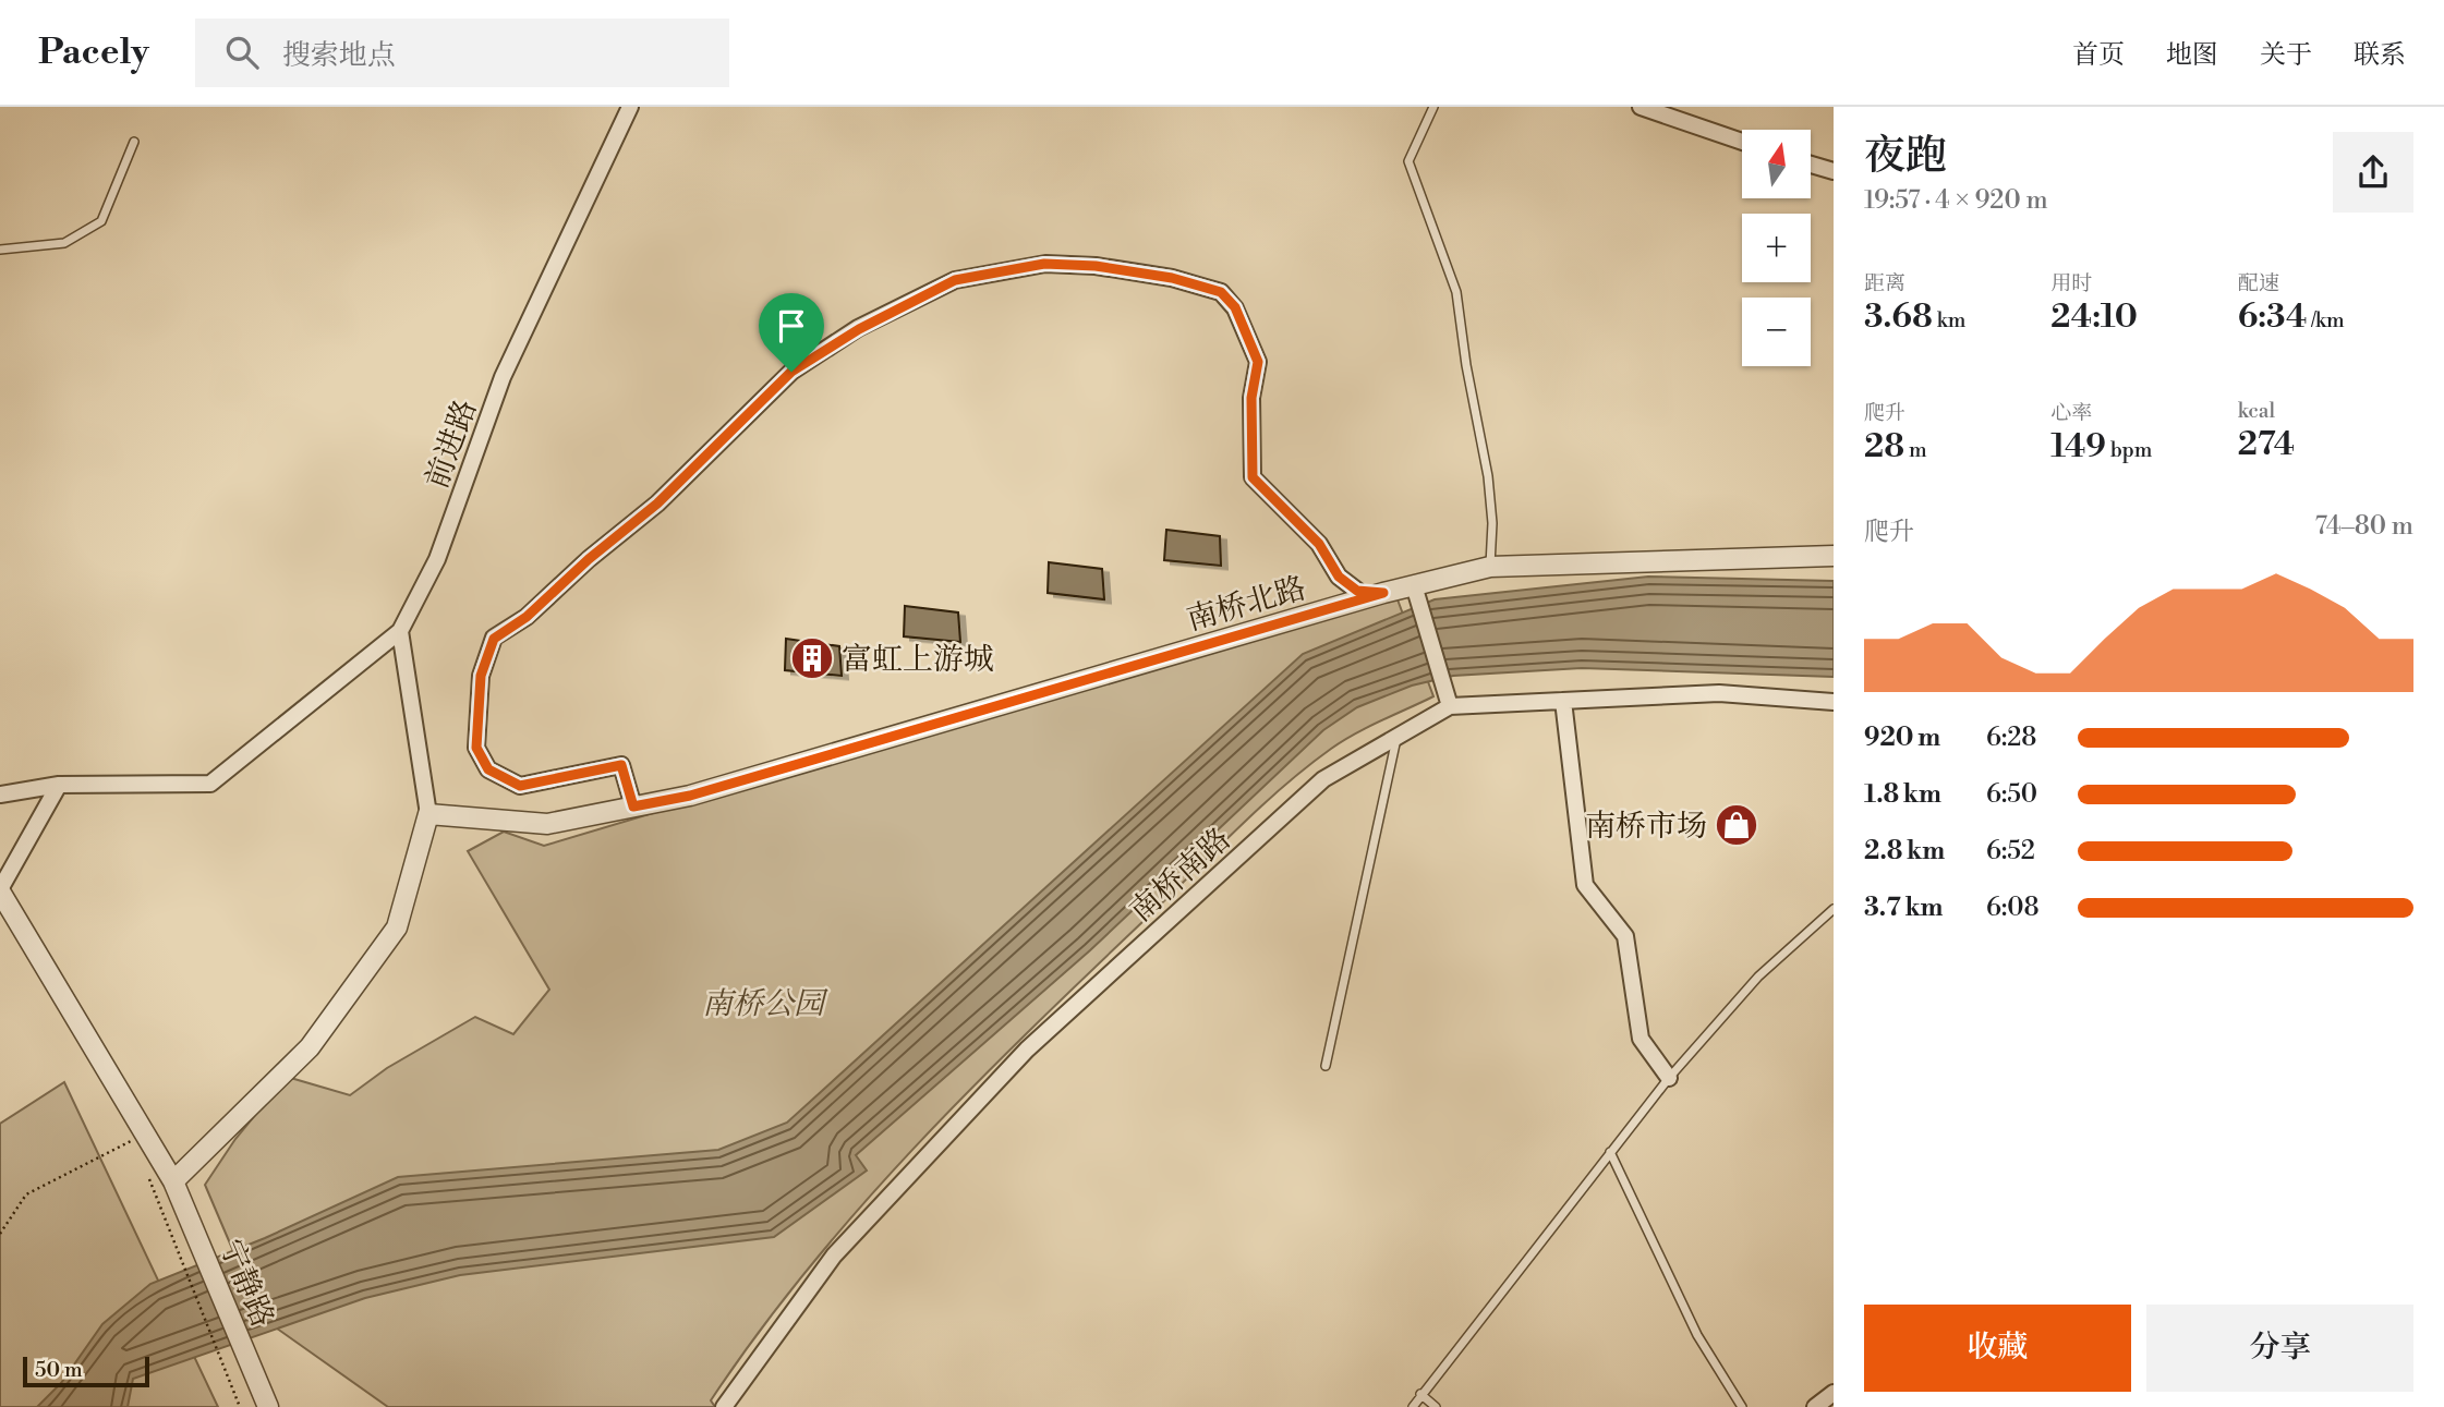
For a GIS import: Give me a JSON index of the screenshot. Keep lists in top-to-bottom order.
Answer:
{
  "streets": {
    "street": [
      "前进路",
      "南桥北路",
      "南桥南路",
      "宁静路"
    ]
  },
  "parks": ["南桥公园"],
  "places": {
    "building": ["富虹上游城"],
    "shop": ["南桥市场"]
  },
  "scale_bar": "50 m",
  "north": "top",
  "page": {
    "header": "Pacely",
    "search": "搜索地点",
    "nav": [
      "首页",
      "地图",
      "关于",
      "联系"
    ],
    "heading": ["夜跑", "19:57 · 4 × 920 m"],
    "map_buttons": ["+", "−"],
    "stats": [
      ["距离", "3.68 km"],
      ["用时", "24:10"],
      ["配速", "6:34 /km"],
      ["爬升", "28 m"],
      ["心率", "149 bpm"],
      ["kcal", "274"]
    ],
    "chart": ["爬升", "74–80 m"],
    "list": [
      {
        "name": "920 m",
        "note": "6:28"
      },
      {
        "name": "1.8 km",
        "note": "6:50"
      },
      {
        "name": "2.8 km",
        "note": "6:52"
      },
      {
        "name": "3.7 km",
        "note": "6:08"
      }
    ],
    "buttons": ["收藏", "分享"],
    "scale": "50 m"
  }
}
